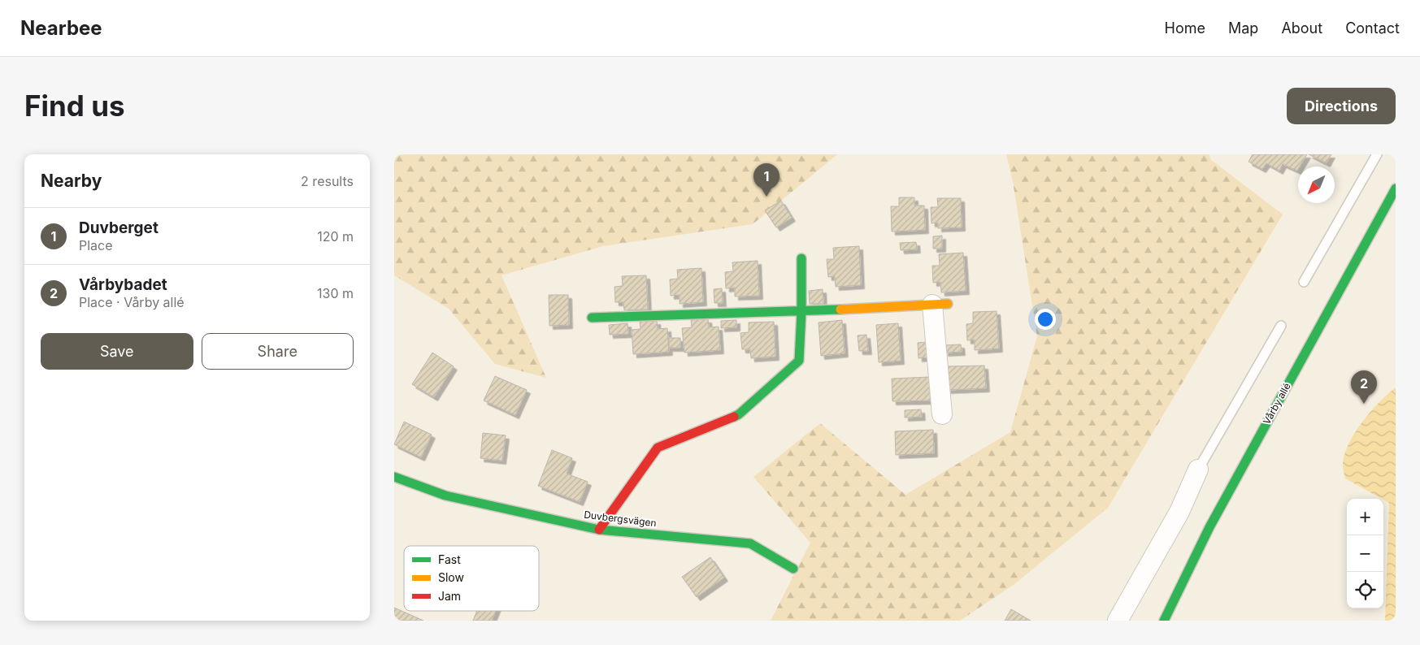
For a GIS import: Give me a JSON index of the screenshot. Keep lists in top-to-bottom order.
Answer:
{
  "streets": {
    "street": ["Vårby allé", "Duvbergsvägen"]
  },
  "legend": ["Fast", "Slow", "Jam"],
  "north": "bottom left",
  "page": {
    "header": "Nearbee",
    "nav": [
      "Home",
      "Map",
      "About",
      "Contact"
    ],
    "buttons": [
      "Directions",
      ["Save", "Share"]
    ],
    "title": "Find us",
    "heading": ["Nearby", "2 results"],
    "pins": ["1", "2"],
    "list": [
      {
        "mark": "1",
        "name": "Duvberget",
        "note": "Place",
        "value": "120 m"
      },
      {
        "mark": "2",
        "name": "Vårbybadet",
        "note": "Place · Vårby allé",
        "value": "130 m"
      }
    ],
    "map_buttons": ["+", "−"]
  }
}
